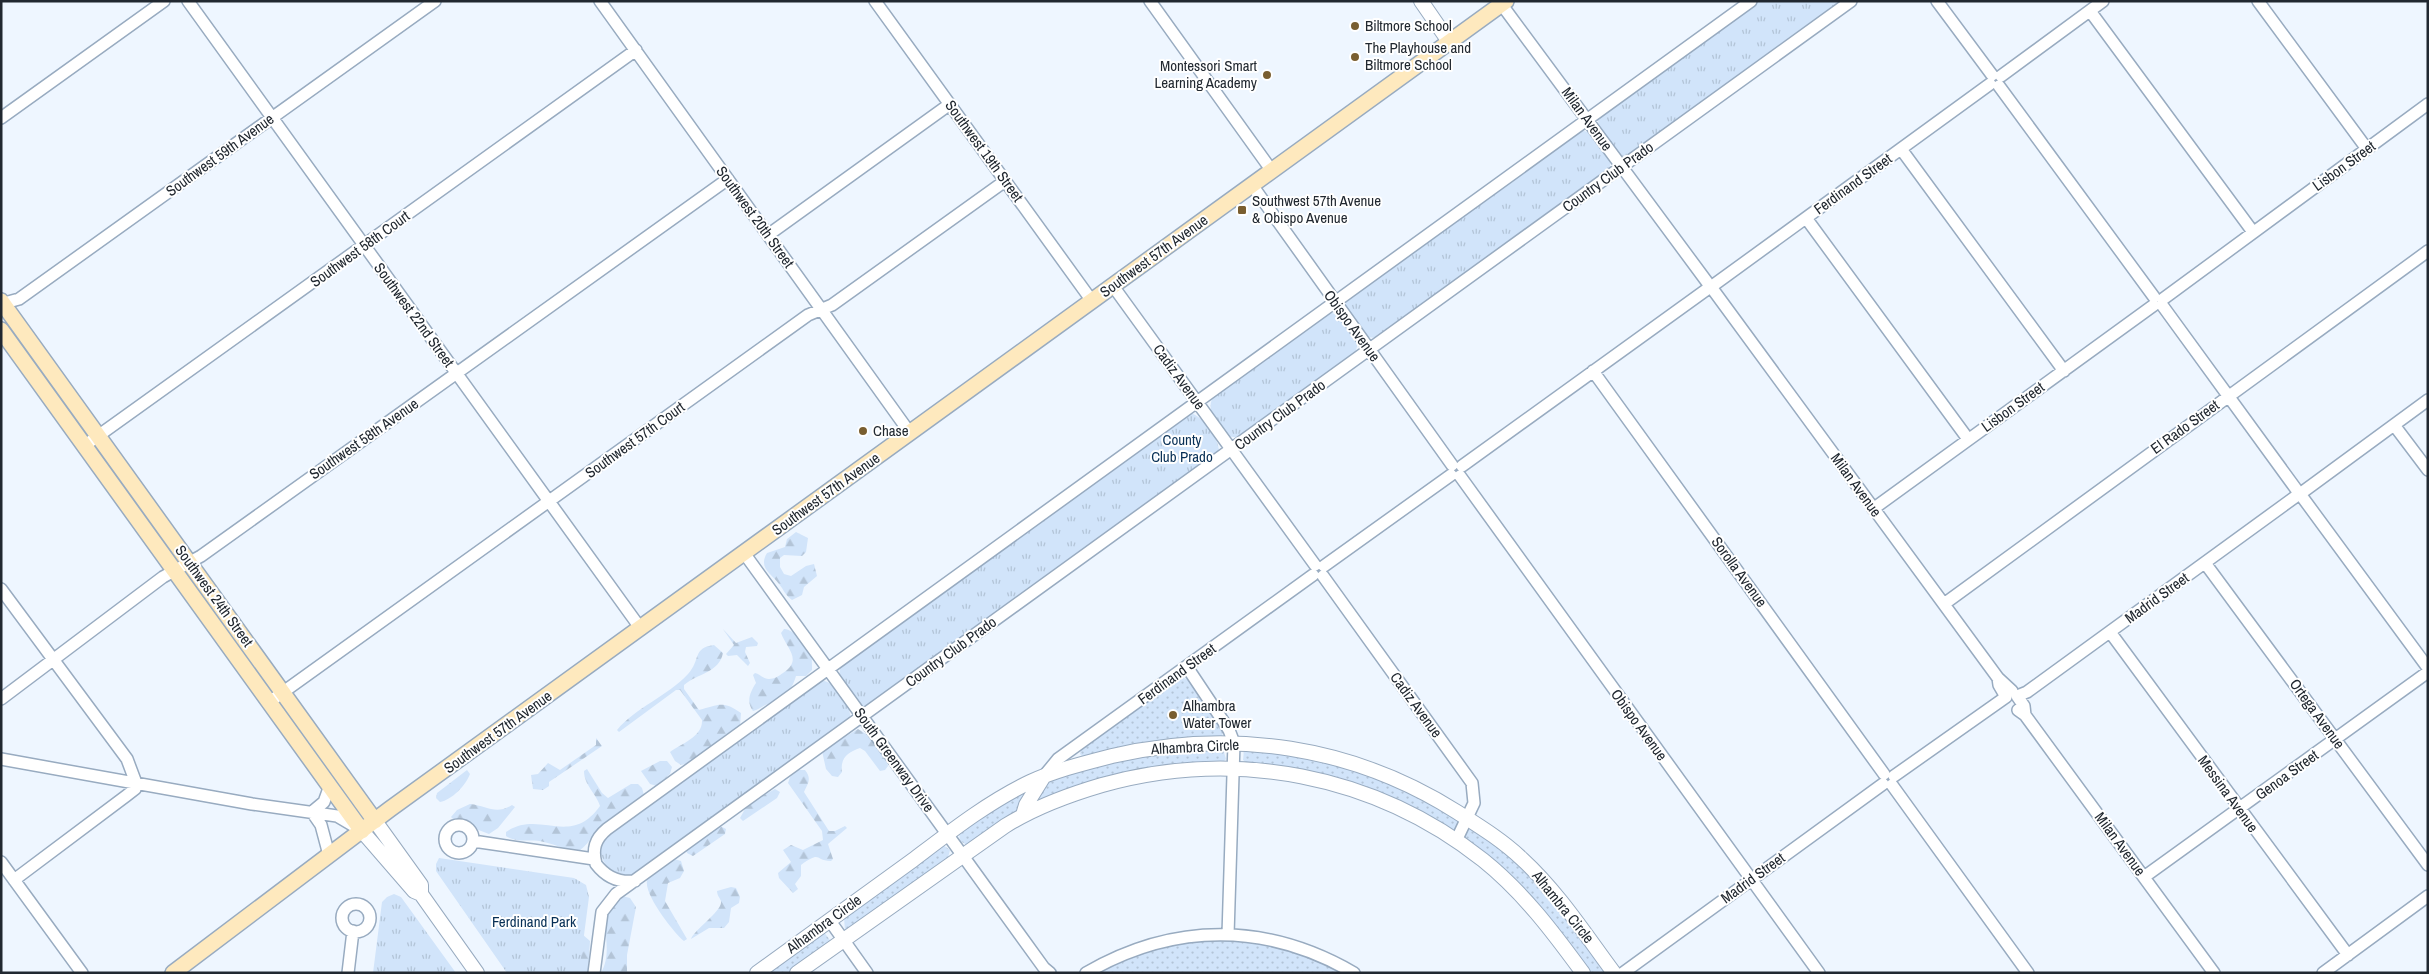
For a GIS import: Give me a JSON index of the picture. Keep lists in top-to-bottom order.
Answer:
{
  "streets": {
    "main road": ["Southwest 57th Avenue", "Southwest 24th Street"],
    "street": [
      "Milan Avenue",
      "Southwest 19th Street",
      "Southwest 59th Avenue",
      "Lisbon Street",
      "Country Club Prado",
      "Ferdinand Street",
      "Southwest 20th Street",
      "Southwest 58th Court",
      "Southwest 22nd Street",
      "Obispo Avenue",
      "Cadiz Avenue",
      "El Rado Street",
      "Southwest 58th Avenue",
      "Southwest 57th Court",
      "Sorolla Avenue",
      "Madrid Street",
      "Ortega Avenue",
      "Alhambra Circle",
      "South Greenway Drive",
      "Genoa Street",
      "Messina Avenue"
    ]
  },
  "crossings": [
    ["Milan Avenue", "Lisbon Street"],
    ["Milan Avenue", "Country Club Prado"],
    ["Milan Avenue", "Ferdinand Street"],
    ["Milan Avenue", "Southwest 57th Avenue"],
    ["Milan Avenue", "El Rado Street"],
    ["Milan Avenue", "Madrid Street"],
    ["Milan Avenue", "Genoa Street"],
    ["Southwest 19th Street", "Southwest 57th Avenue"],
    ["Southwest 19th Street", "Southwest 57th Court"],
    ["Southwest 59th Avenue", "Southwest 22nd Street"],
    ["Southwest 59th Avenue", "Southwest 24th Street"],
    ["Country Club Prado", "Obispo Avenue"],
    ["Country Club Prado", "Cadiz Avenue"],
    ["Country Club Prado", "South Greenway Drive"],
    ["Ferdinand Street", "Obispo Avenue"],
    ["Ferdinand Street", "Cadiz Avenue"],
    ["Ferdinand Street", "Sorolla Avenue"],
    ["Ferdinand Street", "Alhambra Circle"],
    ["Southwest 20th Street", "Southwest 58th Court"],
    ["Southwest 20th Street", "Southwest 57th Avenue"],
    ["Southwest 20th Street", "Southwest 58th Avenue"],
    ["Southwest 20th Street", "Southwest 57th Court"],
    ["Southwest 58th Court", "Southwest 22nd Street"],
    ["Southwest 58th Court", "Southwest 24th Street"],
    ["Southwest 57th Avenue", "Southwest 22nd Street"],
    ["Southwest 57th Avenue", "Obispo Avenue"],
    ["Southwest 57th Avenue", "Cadiz Avenue"],
    ["Southwest 57th Avenue", "Southwest 24th Street"],
    ["Southwest 57th Avenue", "South Greenway Drive"],
    ["Southwest 22nd Street", "Southwest 58th Avenue"],
    ["Southwest 22nd Street", "Southwest 57th Court"],
    ["Obispo Avenue", "Madrid Street"],
    ["Cadiz Avenue", "Alhambra Circle"],
    ["Southwest 58th Avenue", "Southwest 24th Street"],
    ["Southwest 57th Court", "Southwest 24th Street"],
    ["Sorolla Avenue", "Madrid Street"],
    ["Madrid Street", "Ortega Avenue"],
    ["Madrid Street", "Messina Avenue"],
    ["Ortega Avenue", "Genoa Street"],
    ["Alhambra Circle", "South Greenway Drive"],
    ["Genoa Street", "Messina Avenue"]
  ],
  "parks": ["County Club Prado", "Ferdinand Park"],
  "places": {
    "other": [
      "Biltmore School",
      "The Playhouse and Biltmore School",
      "Montessori Smart Learning Academy",
      "Chase",
      "Alhambra Water Tower"
    ],
    "transit": ["Southwest 57th Avenue & Obispo Avenue"]
  }
}
